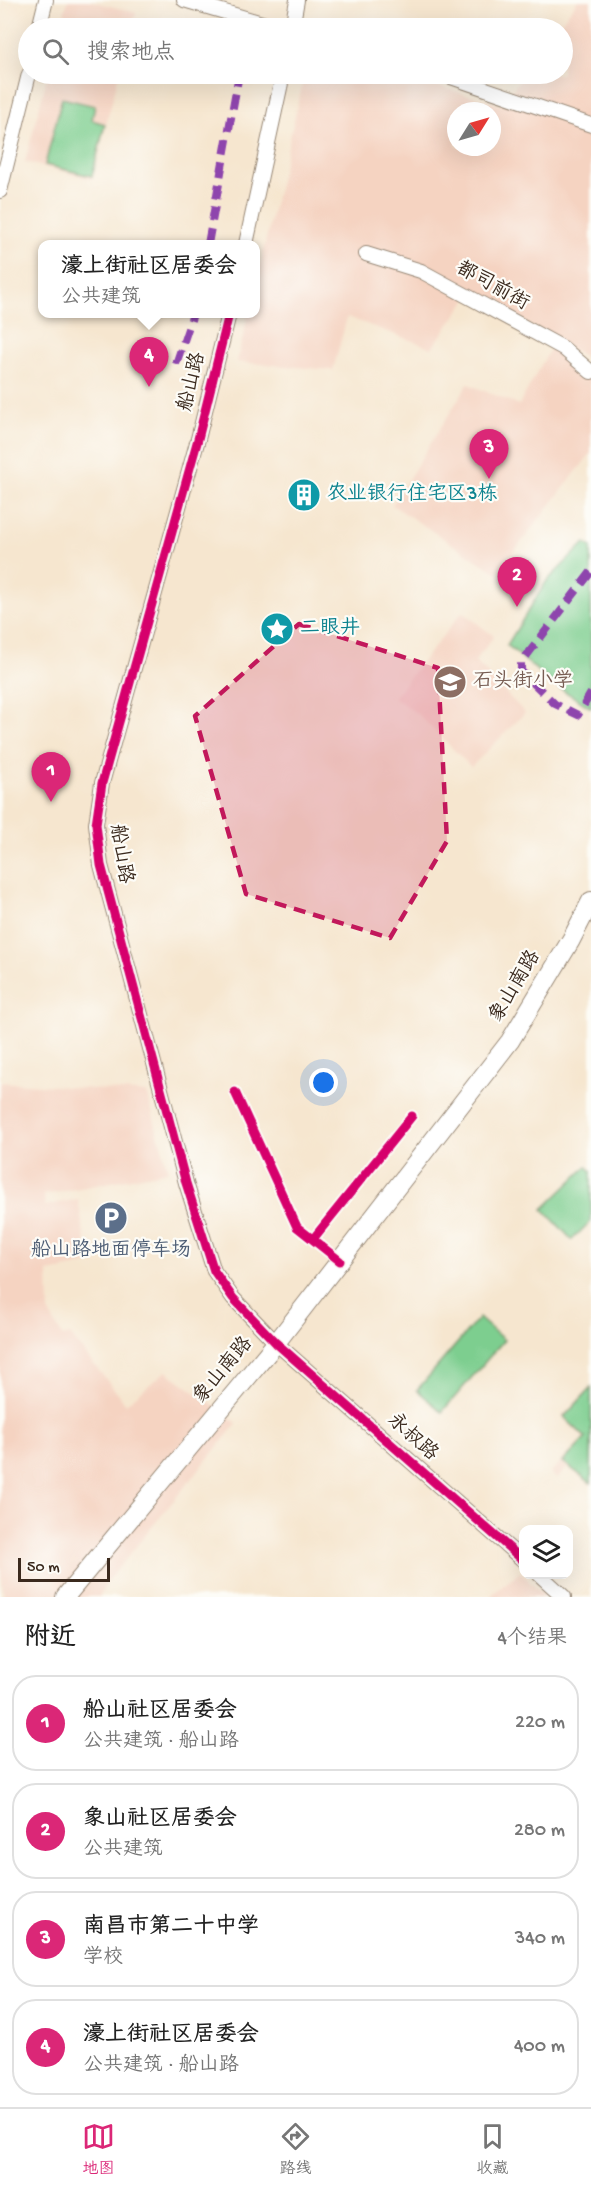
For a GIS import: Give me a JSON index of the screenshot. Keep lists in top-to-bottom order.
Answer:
{
  "streets": {
    "main road": ["象山南路"],
    "street": ["都司前街", "船山路", "永叔路"]
  },
  "crossings": [
    ["船山路", "象山南路"],
    ["船山路", "永叔路"],
    ["象山南路", "永叔路"]
  ],
  "places": {
    "building": ["农业银行住宅区3栋"],
    "place": ["二眼井"],
    "school or university": ["石头街小学"],
    "parking": ["船山路地面停车场"]
  },
  "scale_bar": "50 m",
  "north": "top right",
  "page": {
    "search": "搜索地点",
    "popup": ["濠上街社区居委会", "公共建筑"],
    "pins": [
      "4",
      "3",
      "2",
      "1"
    ],
    "scale": "50 m",
    "heading": ["附近", "4个结果"],
    "list": [
      {
        "mark": "1",
        "name": "船山社区居委会",
        "note": "公共建筑 · 船山路",
        "value": "220 m"
      },
      {
        "mark": "2",
        "name": "象山社区居委会",
        "note": "公共建筑",
        "value": "280 m"
      },
      {
        "mark": "3",
        "name": "南昌市第二十中学",
        "note": "学校",
        "value": "340 m"
      },
      {
        "mark": "4",
        "name": "濠上街社区居委会",
        "note": "公共建筑 · 船山路",
        "value": "400 m"
      }
    ],
    "nav": ["地图", "路线", "收藏"]
  }
}
